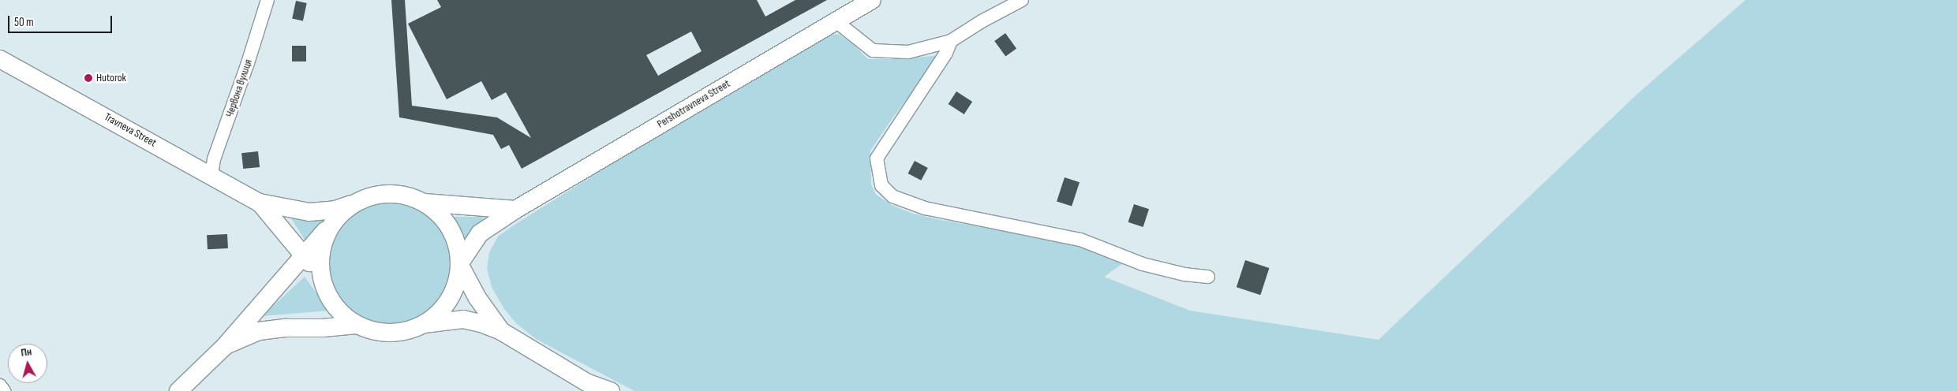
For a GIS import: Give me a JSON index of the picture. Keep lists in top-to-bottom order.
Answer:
{
  "streets": {
    "street": ["Червона вулиця", "Pershotravneva Street", "Travneva Street"]
  },
  "crossings": [
    ["Червона вулиця", "Travneva Street"]
  ],
  "places": ["Hutorok"],
  "scale_bar": "50 m",
  "north": "top"
}
